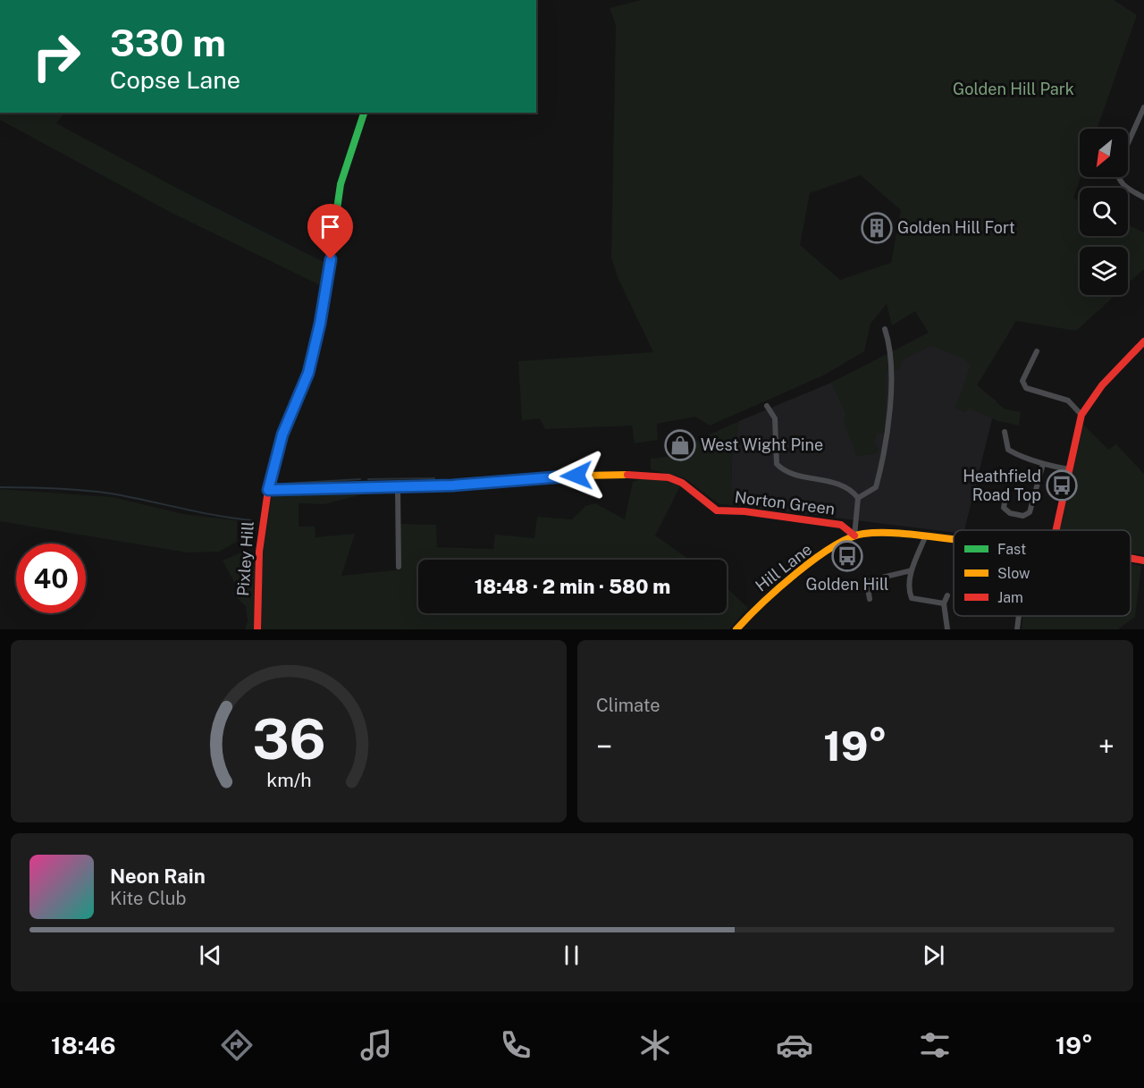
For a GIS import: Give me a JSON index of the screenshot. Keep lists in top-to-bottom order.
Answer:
{
  "streets": {
    "street": ["Norton Green", "Pixley Hill", "Hill Lane"]
  },
  "crossings": [
    ["Norton Green", "Pixley Hill"],
    ["Norton Green", "Hill Lane"]
  ],
  "parks": ["Golden Hill Park"],
  "places": {
    "building": ["Golden Hill Fort"],
    "shop": ["West Wight Pine"],
    "bus stop": ["Heathfield Road Top", "Golden Hill"]
  },
  "legend": ["Fast", "Slow", "Jam"],
  "north": "bottom left",
  "page": {
    "turn": ["330 m", "Copse Lane"],
    "limit": "40",
    "trip": "18:48 · 2 min · 580 m",
    "tile": "Climate",
    "heat": ["−", "19°", "+"],
    "song": ["Neon Rain", "Kite Club"],
    "tabs": ["18:46", "19°"],
    "gauge": ["36", "km/h"]
  }
}
